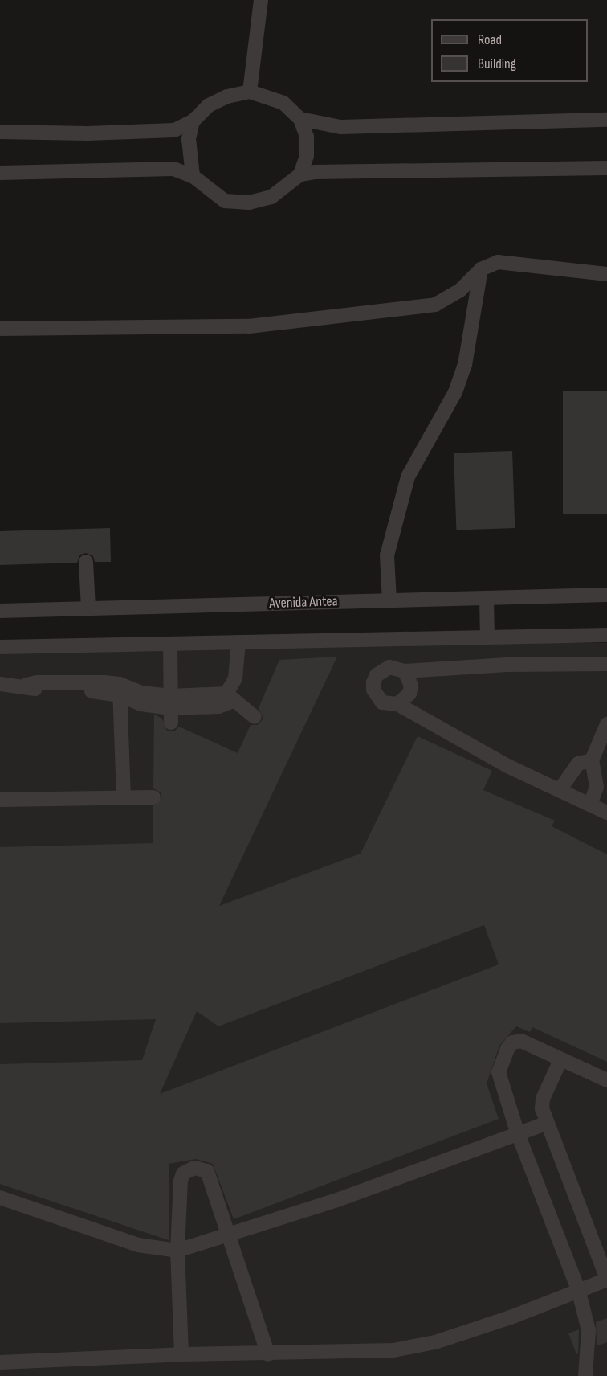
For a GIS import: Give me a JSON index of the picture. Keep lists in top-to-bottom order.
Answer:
{
  "streets": {
    "street": ["Avenida Antea"]
  },
  "legend": ["Road", "Building"]
}
